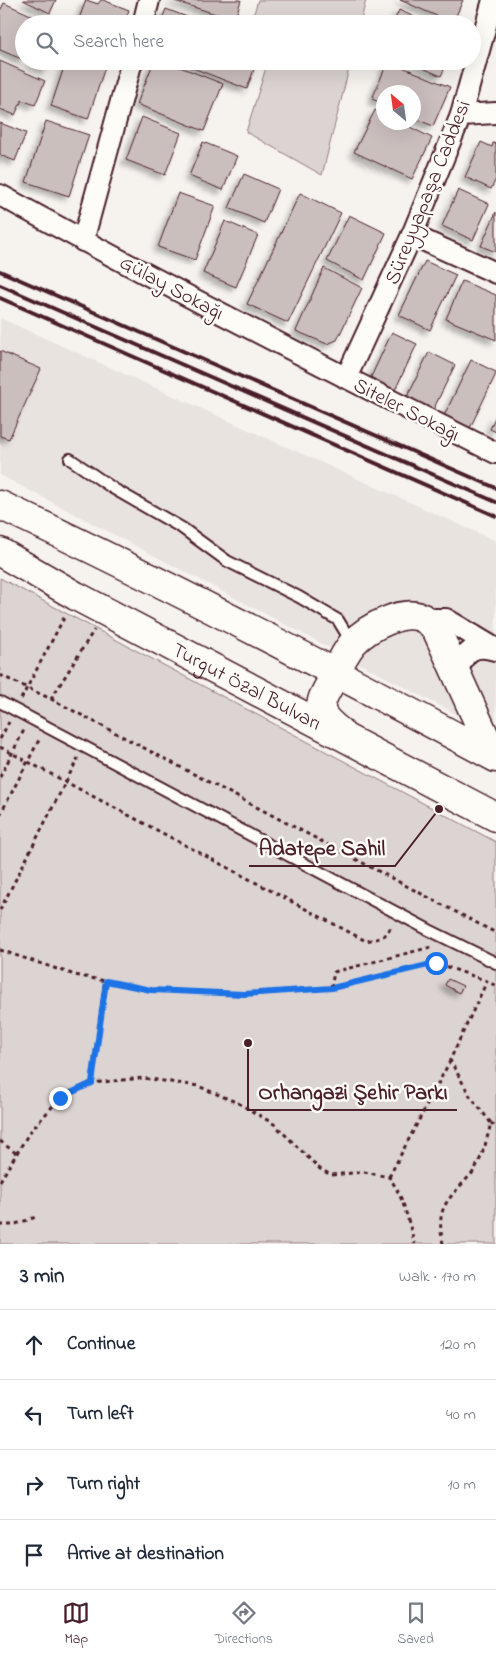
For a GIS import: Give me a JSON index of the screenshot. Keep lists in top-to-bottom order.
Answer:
{
  "streets": {
    "highway": ["Turgut Özal Bulvarı"],
    "street": ["Süreyyapaşa Caddesi", "Gülay Sokağı", "Siteler Sokağı"]
  },
  "crossings": [
    ["Süreyyapaşa Caddesi", "Gülay Sokağı"],
    ["Süreyyapaşa Caddesi", "Siteler Sokağı"],
    ["Gülay Sokağı", "Siteler Sokağı"]
  ],
  "places": ["Adatepe Sahil", "Orhangazi Şehir Parkı"],
  "north": "top left",
  "page": {
    "search": "Search here",
    "heading": ["3 min", "Walk · 170 m"],
    "list": [
      ["Continue", "120 m"],
      ["Turn left", "40 m"],
      ["Turn right", "10 m"],
      "Arrive at destination"
    ],
    "nav": ["Map", "Directions", "Saved"]
  }
}
